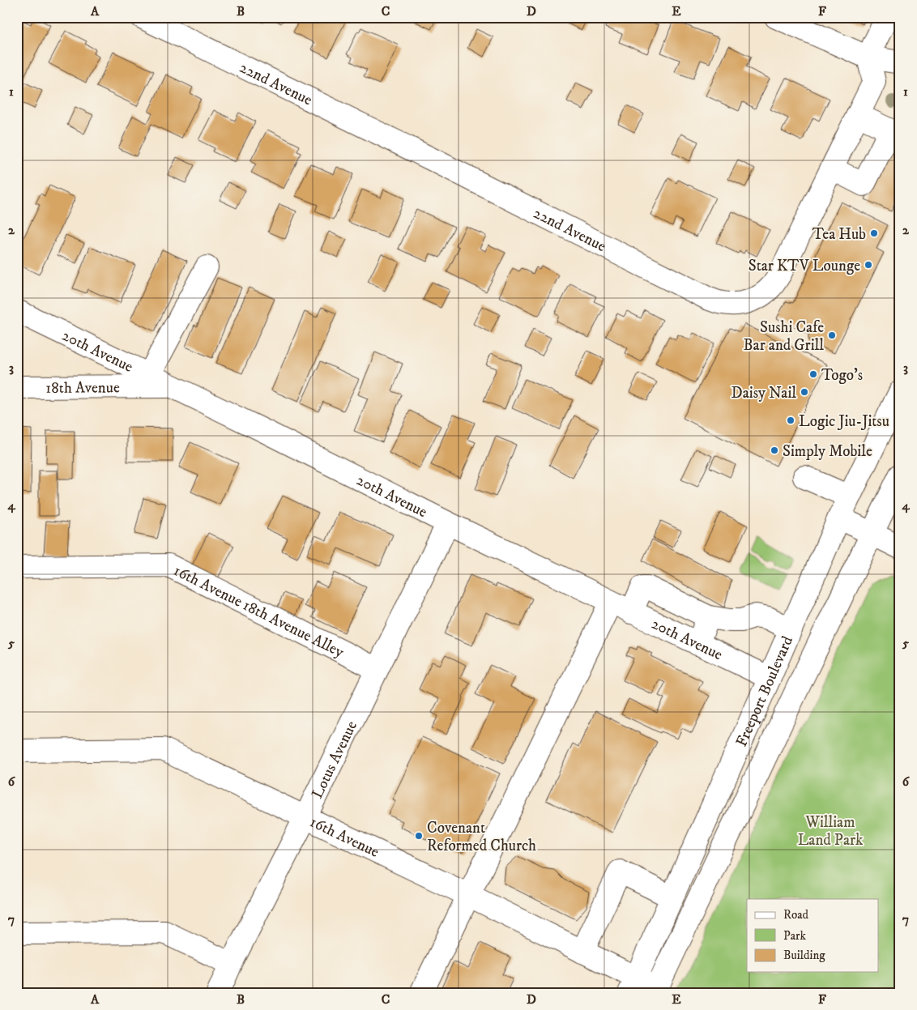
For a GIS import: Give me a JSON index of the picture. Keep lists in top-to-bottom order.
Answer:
{
  "streets": {
    "street": [
      "22nd Avenue",
      "20th Avenue",
      "18th Avenue",
      "16th Avenue 18th Avenue Alley",
      "Freeport Boulevard",
      "Lotus Avenue",
      "16th Avenue"
    ]
  },
  "crossings": [
    ["20th Avenue", "18th Avenue"],
    ["20th Avenue", "Freeport Boulevard"],
    ["20th Avenue", "Lotus Avenue"],
    ["16th Avenue 18th Avenue Alley", "Lotus Avenue"],
    ["Freeport Boulevard", "16th Avenue"],
    ["Lotus Avenue", "16th Avenue"]
  ],
  "parks": ["William Land Park"],
  "places": [
    "Tea Hub",
    "Star KTV Lounge",
    "Sushi Cafe Bar and Grill",
    "Togo's",
    "Daisy Nail",
    "Logic Jiu-Jitsu",
    "Simply Mobile",
    "Covenant Reformed Church"
  ],
  "legend": ["Road", "Park", "Building"],
  "grid": {
    "columns": [
      "A",
      "B",
      "C",
      "D",
      "E",
      "F"
    ],
    "rows": [
      "1",
      "2",
      "3",
      "4",
      "5",
      "6",
      "7"
    ]
  }
}
